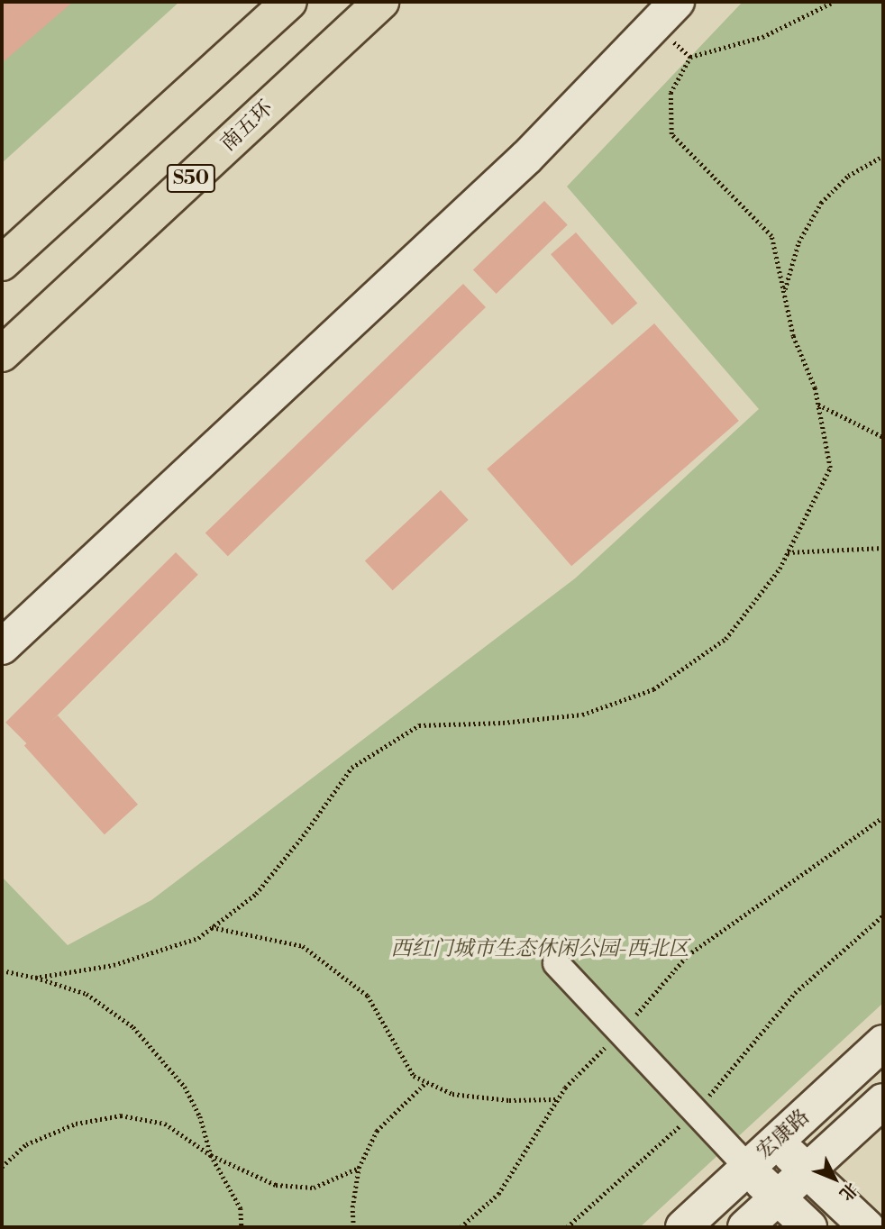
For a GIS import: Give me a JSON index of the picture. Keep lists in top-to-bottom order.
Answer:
{
  "streets": {
    "highway": ["南五环", "S50"],
    "street": ["宏康路"]
  },
  "parks": ["西红门城市生态休闲公园-西北区"],
  "north": "bottom right"
}
